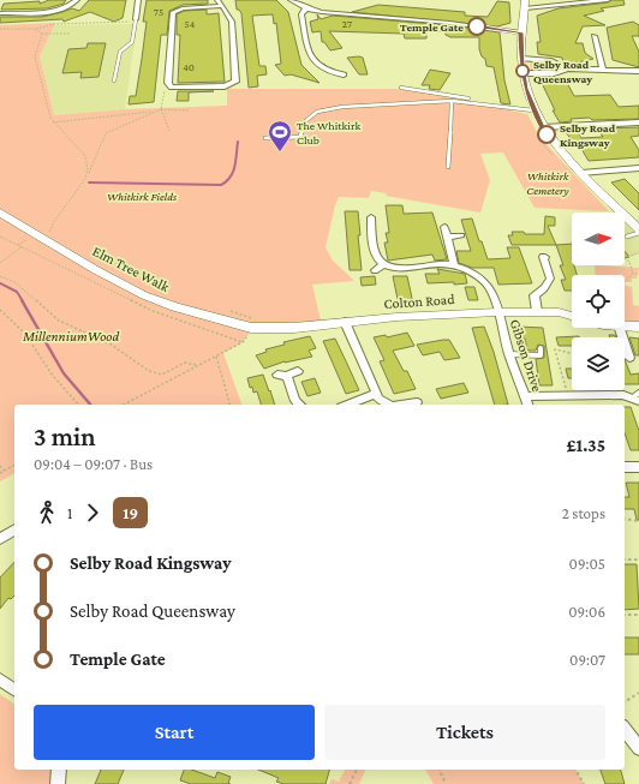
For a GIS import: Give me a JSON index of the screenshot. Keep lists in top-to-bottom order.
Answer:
{
  "streets": {
    "street": ["Elm Tree Walk", "Colton Road", "Gibson Drive"]
  },
  "crossings": [
    ["Elm Tree Walk", "Colton Road"],
    ["Colton Road", "Gibson Drive"]
  ],
  "parks": ["Whitkirk Cemetery", "Whitkirk Fields", "MillenniumWood"],
  "places": {
    "other": ["Temple Gate", "Selby Road Queensway", "Selby Road Kingsway"],
    "sports": ["The Whitkirk Club"]
  },
  "lines": ["bus line 19"],
  "house_numbers": [
    "75",
    "54",
    "27",
    "40"
  ],
  "north": "right",
  "page": {
    "heading": ["3 min", "09:04 – 09:07 · Bus", "£1.35"],
    "legs": ["1", "19", "2 stops"],
    "list": [
      {
        "name": "Selby Road Kingsway",
        "value": "09:05"
      },
      {
        "name": "Selby Road Queensway",
        "value": "09:06"
      },
      {
        "name": "Temple Gate",
        "value": "09:07"
      }
    ],
    "buttons": ["Start", "Tickets"]
  }
}
